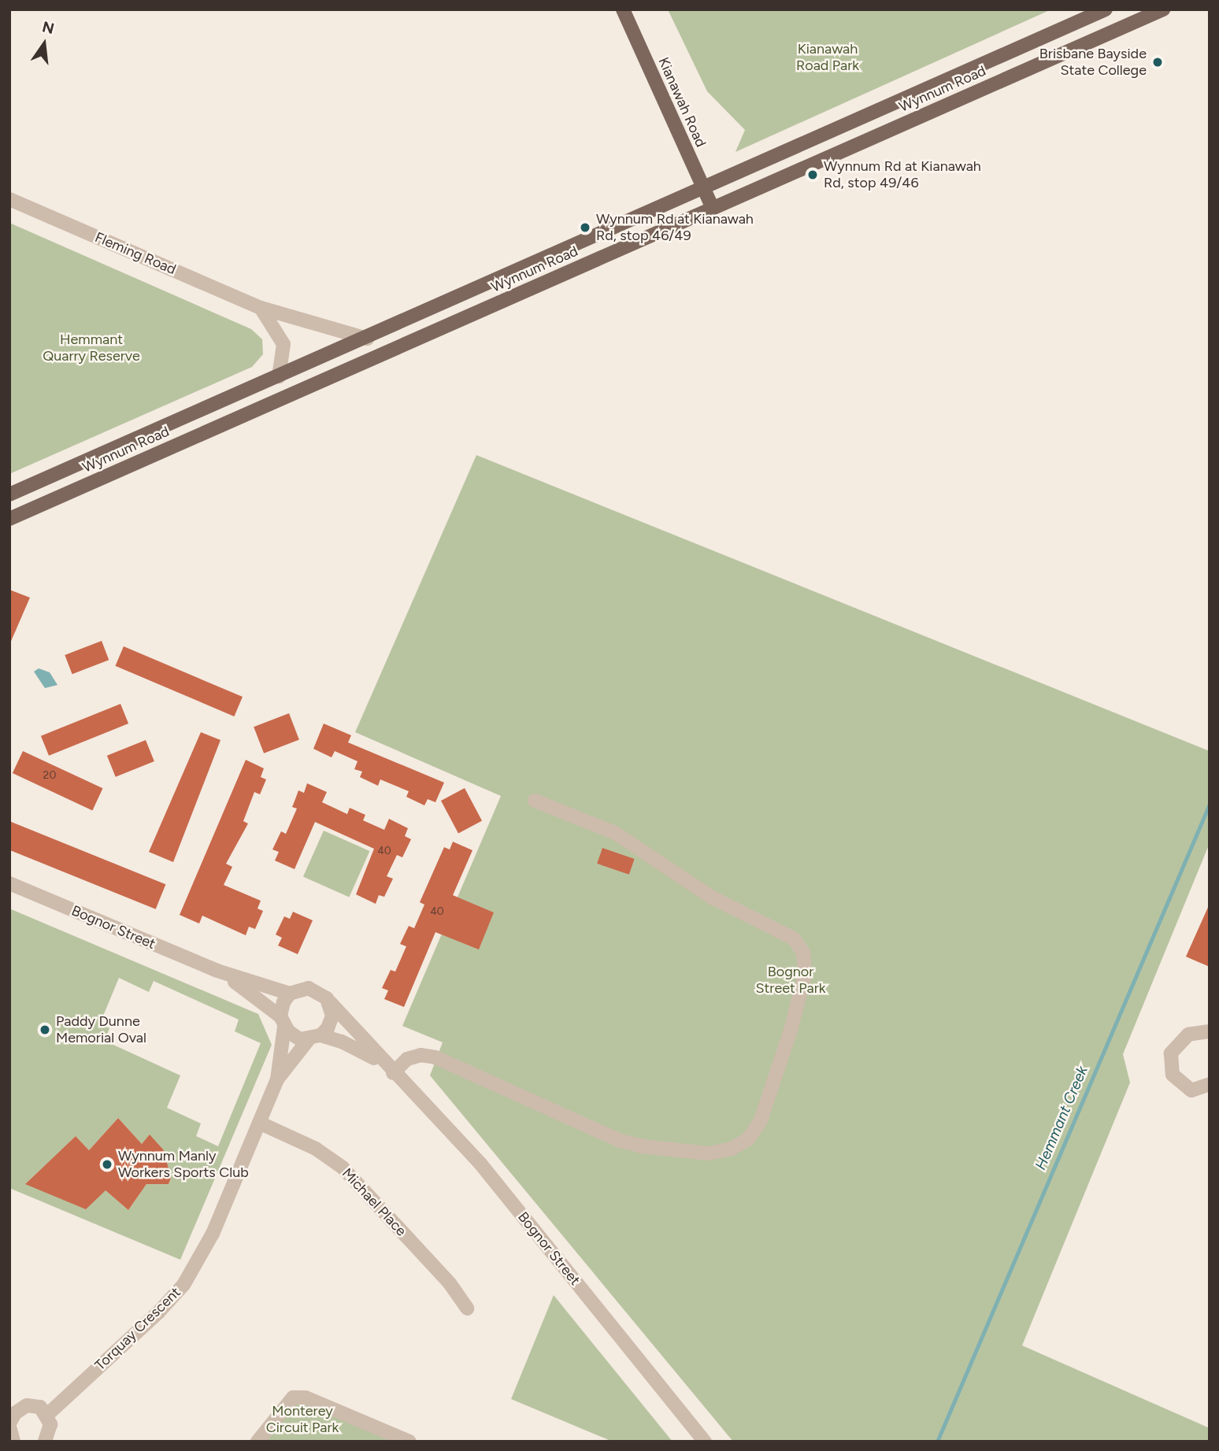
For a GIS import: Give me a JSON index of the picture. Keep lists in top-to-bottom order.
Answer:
{
  "streets": {
    "main road": ["Wynnum Road", "Kianawah Road"],
    "street": [
      "Fleming Road",
      "Bognor Street",
      "Michael Place",
      "Torquay Crescent"
    ]
  },
  "crossings": [
    ["Wynnum Road", "Kianawah Road"],
    ["Wynnum Road", "Fleming Road"],
    ["Bognor Street", "Torquay Crescent"],
    ["Michael Place", "Torquay Crescent"]
  ],
  "water": ["Hemmant Creek"],
  "parks": [
    "Kianawah Road Park",
    "Hemmant Quarry Reserve",
    "Bognor Street Park",
    "Monterey Circuit Park"
  ],
  "places": [
    "Brisbane Bayside State College",
    "Wynnum Rd at Kianawah Rd, stop 49/46",
    "Wynnum Rd at Kianawah Rd, stop 46/49",
    "Paddy Dunne Memorial Oval",
    "Wynnum Manly Workers Sports Club"
  ],
  "house_numbers": ["20", "40", "40"],
  "north": "top"
}
